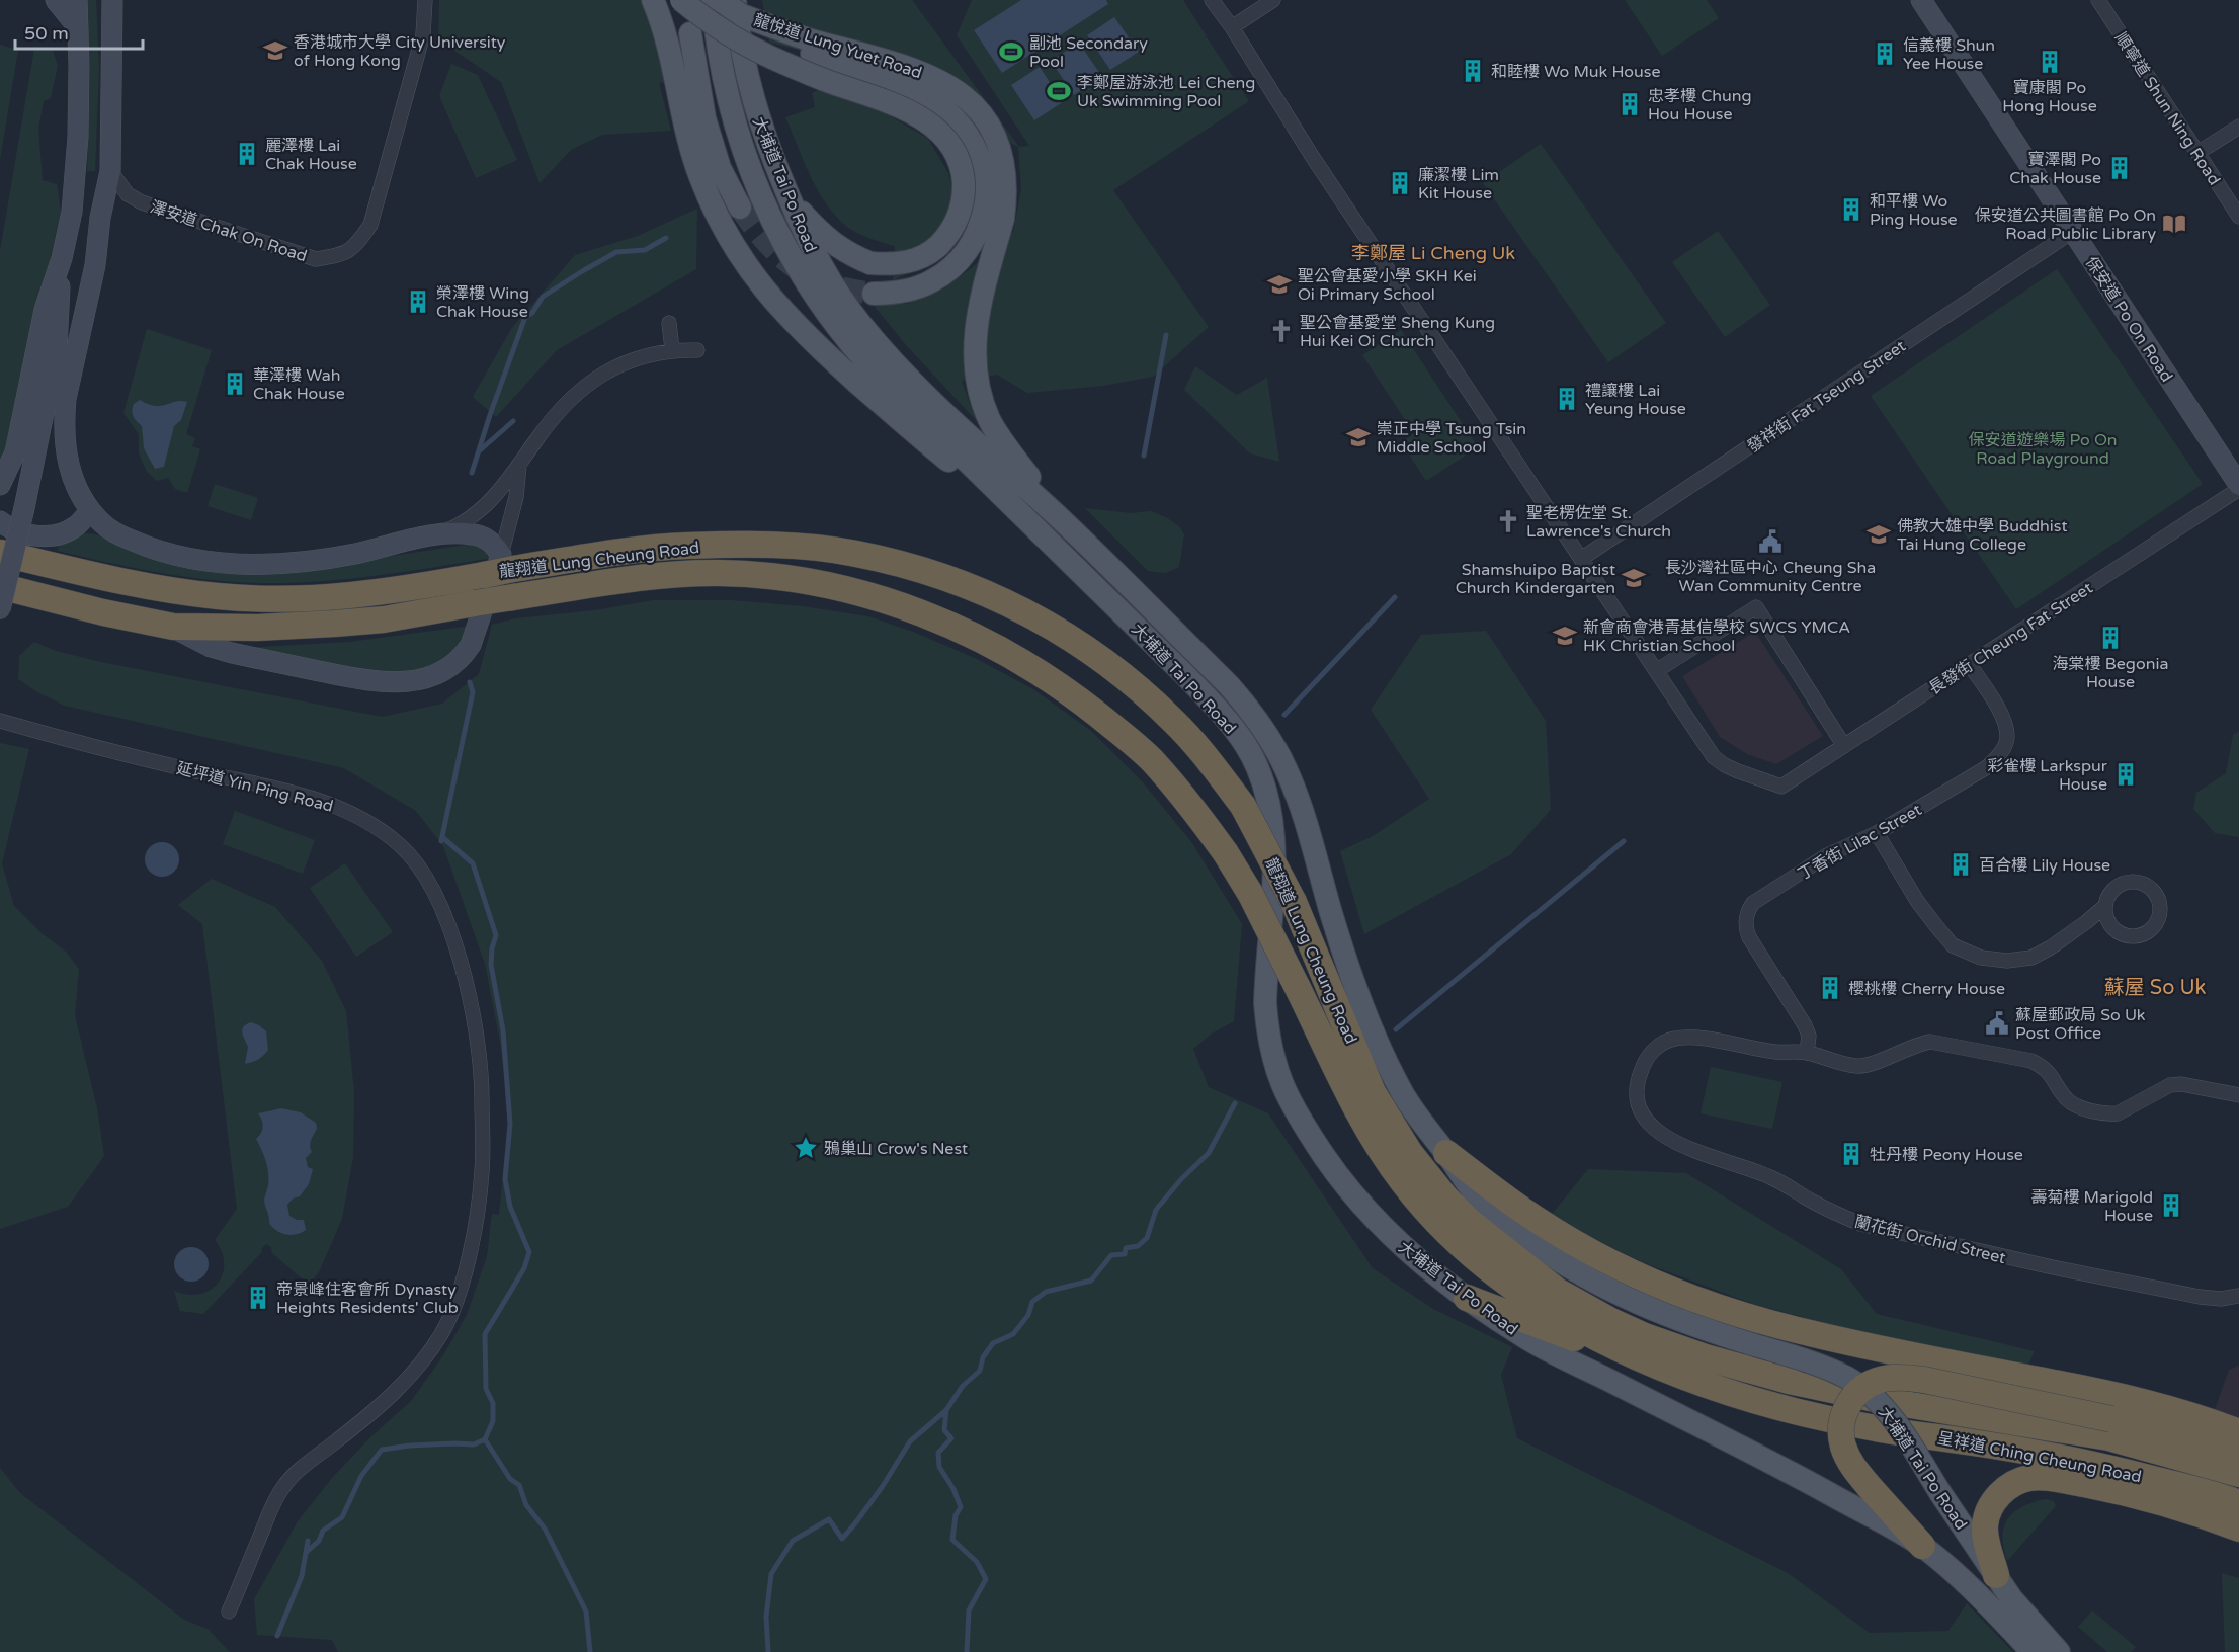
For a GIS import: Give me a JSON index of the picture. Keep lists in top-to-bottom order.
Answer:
{
  "streets": {
    "highway": ["龍翔道 Lung Cheung Road", "呈祥道 Ching Cheung Road"],
    "main road": ["龍悅道 Lung Yuet Road", "大埔道 Tai Po Road", "保安道 Po On Road"],
    "street": [
      "順寧道 Shun Ning Road",
      "澤安道 Chak On Road",
      "發祥街 Fat Tseung Street",
      "長發街 Cheung Fat Street",
      "延坪道 Yin Ping Road",
      "丁香街 Lilac Street",
      "蘭花街 Orchid Street"
    ]
  },
  "crossings": [
    ["龍悅道 Lung Yuet Road", "大埔道 Tai Po Road"],
    ["保安道 Po On Road", "發祥街 Fat Tseung Street"],
    ["保安道 Po On Road", "長發街 Cheung Fat Street"],
    ["龍翔道 Lung Cheung Road", "呈祥道 Ching Cheung Road"],
    ["長發街 Cheung Fat Street", "丁香街 Lilac Street"],
    ["丁香街 Lilac Street", "蘭花街 Orchid Street"]
  ],
  "districts": ["李鄭屋 Li Cheng Uk", "蘇屋 So Uk"],
  "parks": ["保安道遊樂場 Po On Road Playground"],
  "places": {
    "school or university": [
      "香港城市大學 City University of Hong Kong",
      "聖公會基愛小學 SKH Kei Oi Primary School",
      "崇正中學 Tsung Tsin Middle School",
      "佛教大雄中學 Buddhist Tai Hung College",
      "Shamshuipo Baptist Church Kindergarten",
      "新會商會港青基信學校 SWCS YMCA HK Christian School"
    ],
    "sports": ["副池 Secondary Pool", "李鄭屋游泳池 Lei Cheng Uk Swimming Pool"],
    "building": [
      "信義樓 Shun Yee House",
      "寶康閣 Po Hong House",
      "和睦樓 Wo Muk House",
      "忠孝樓 Chung Hou House",
      "麗澤樓 Lai Chak House",
      "寶澤閣 Po Chak House",
      "廉潔樓 Lim Kit House",
      "和平樓 Wo Ping House",
      "榮澤樓 Wing Chak House",
      "華澤樓 Wah Chak House",
      "禮讓樓 Lai Yeung House",
      "海棠樓 Begonia House",
      "彩雀樓 Larkspur House",
      "百合樓 Lily House",
      "櫻桃樓 Cherry House",
      "牡丹樓 Peony House",
      "壽菊樓 Marigold House",
      "帝景峰住客會所 Dynasty Heights Residents' Club"
    ],
    "library": ["保安道公共圖書館 Po On Road Public Library"],
    "church": ["聖公會基愛堂 Sheng Kung Hui Kei Oi Church", "聖老楞佐堂 St. Lawrence's Church"],
    "public building": ["長沙灣社區中心 Cheung Sha Wan Community Centre", "蘇屋郵政局 So Uk Post Office"],
    "place": ["鴉巢山 Crow's Nest"]
  },
  "scale_bar": "50 m"
}
